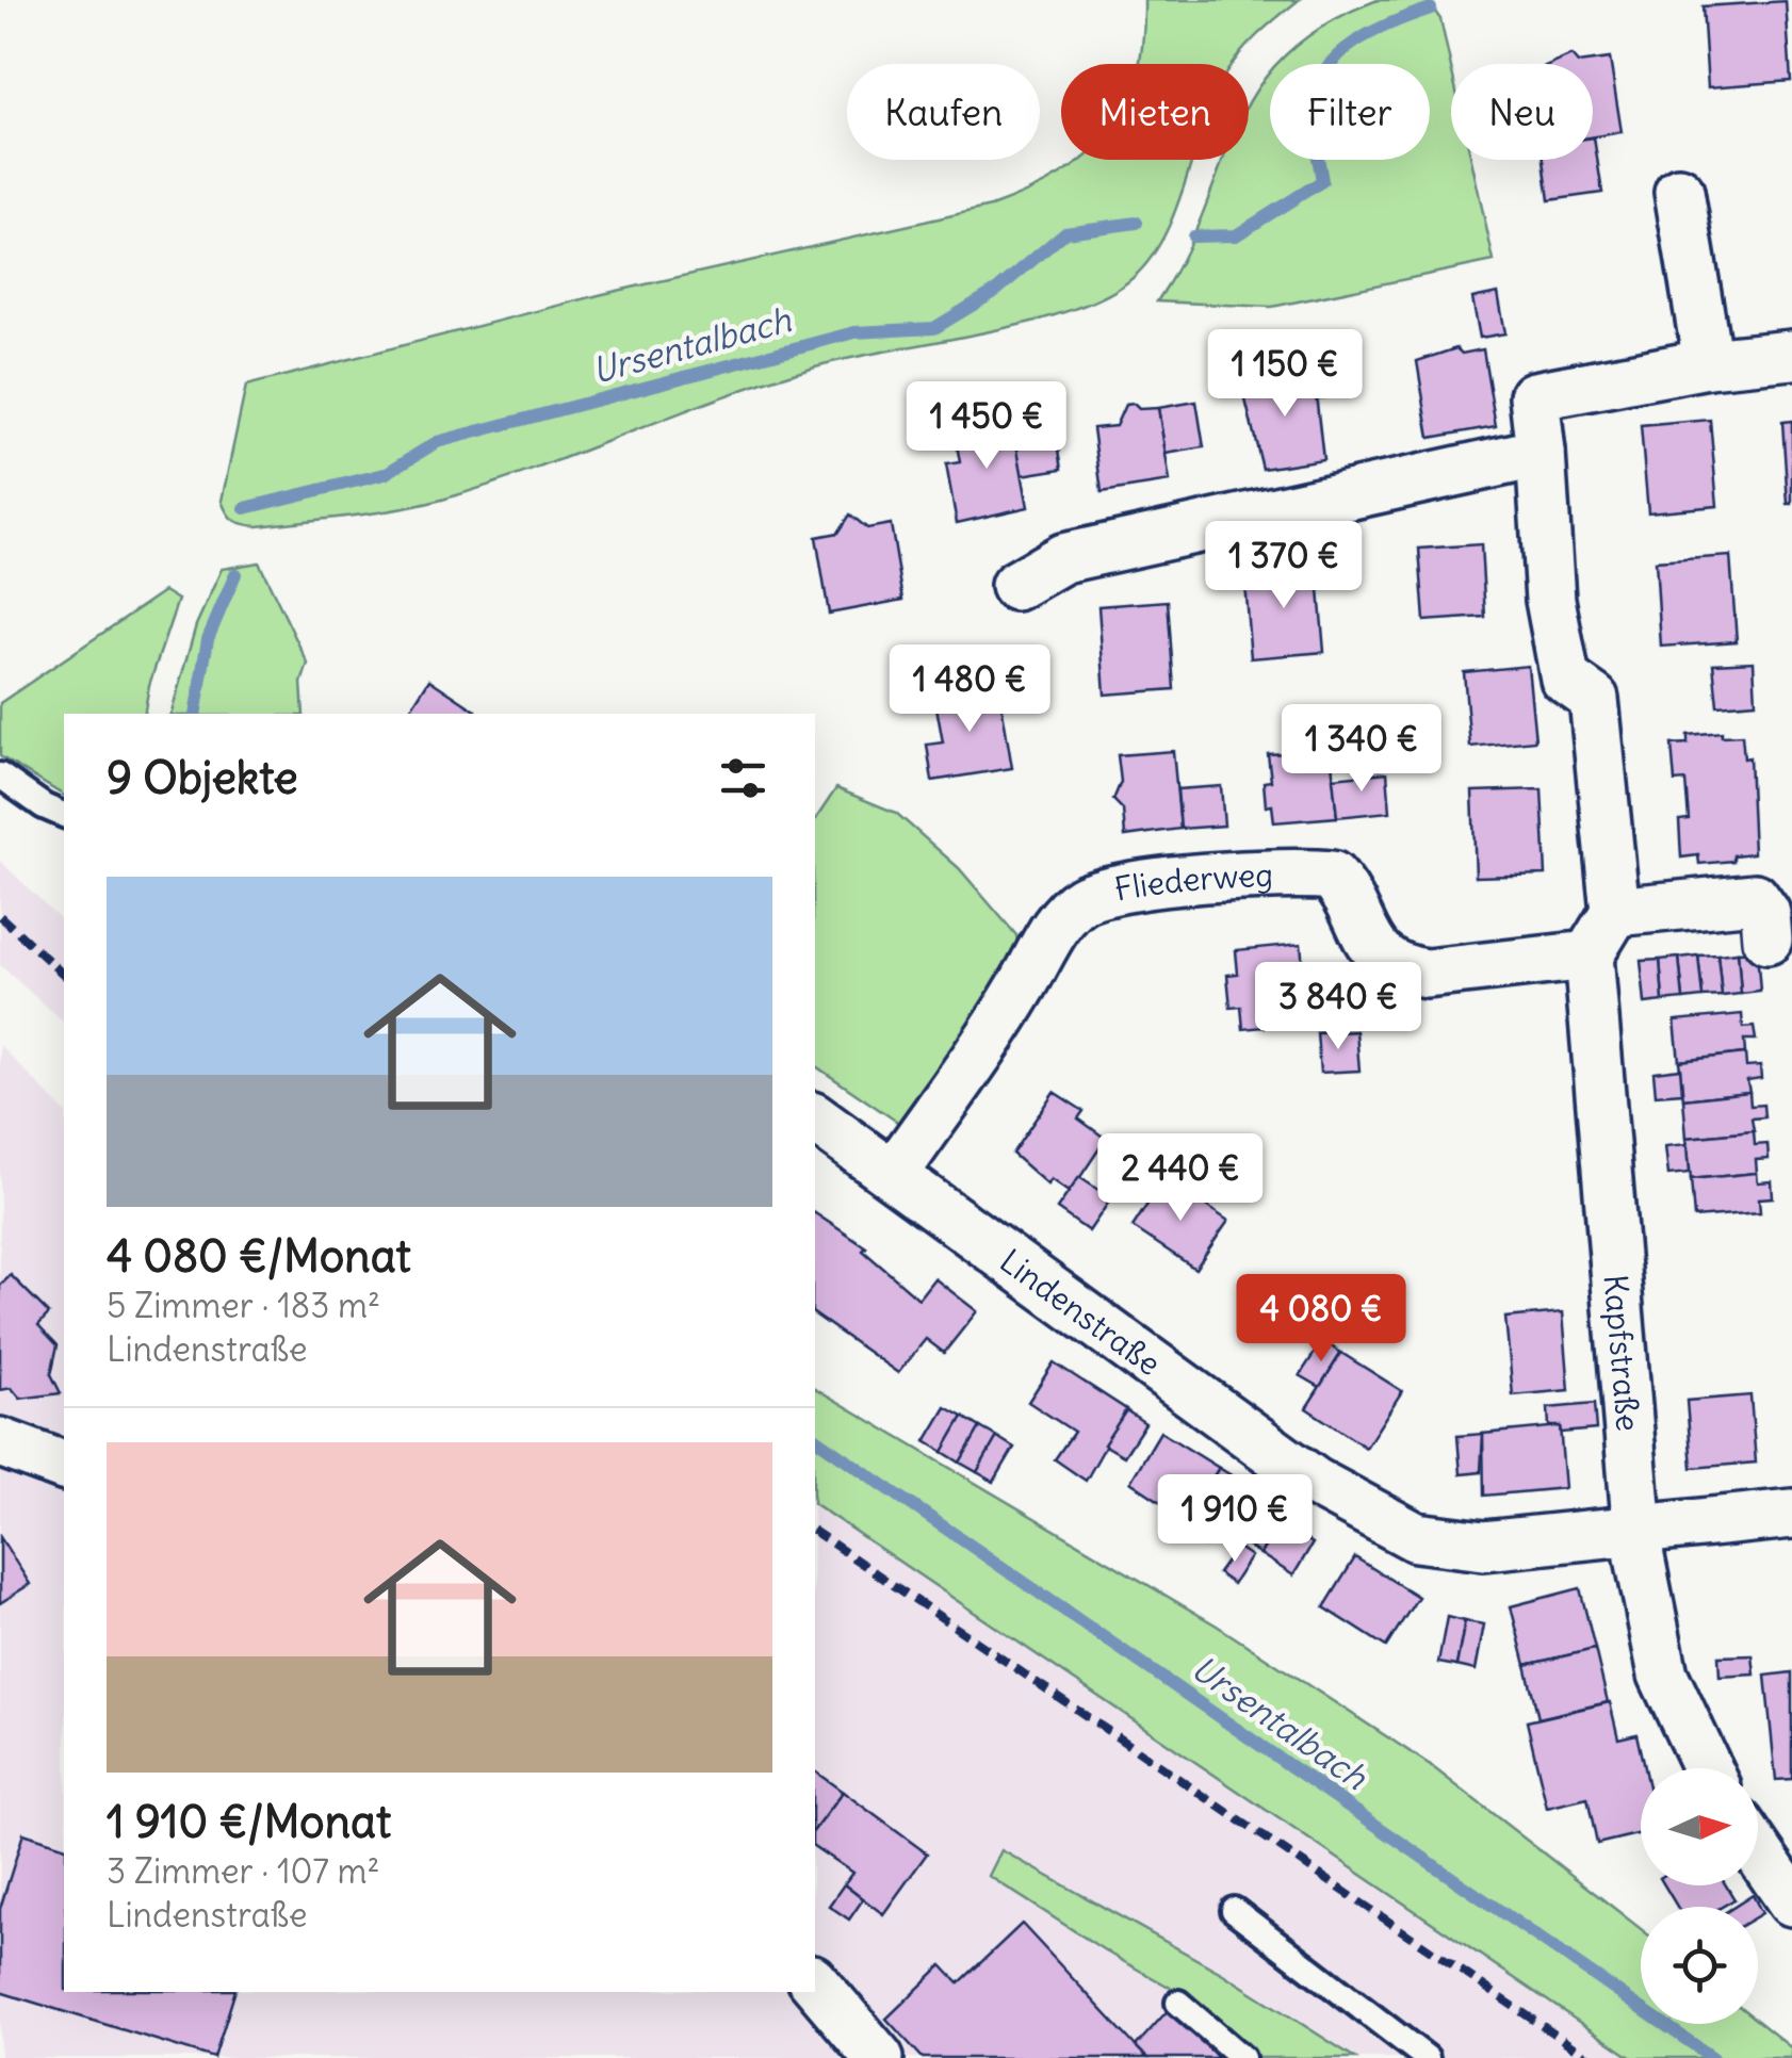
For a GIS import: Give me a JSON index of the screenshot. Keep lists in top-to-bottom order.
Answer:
{
  "streets": {
    "street": ["Fliederweg", "Lindenstraße", "Kapfstraße"]
  },
  "crossings": [
    ["Fliederweg", "Lindenstraße"],
    ["Fliederweg", "Kapfstraße"],
    ["Lindenstraße", "Kapfstraße"]
  ],
  "water": ["Ursentalbach"],
  "north": "right",
  "page": {
    "chip": [
      "Kaufen",
      "Mieten",
      "Filter",
      "Neu"
    ],
    "price": [
      "1 150 €",
      "1 450 €",
      "1 370 €",
      "1 480 €",
      "1 340 €",
      "3 840 €",
      "2 440 €",
      "4 080 €",
      "1 910 €"
    ],
    "heading": "9 Objekte",
    "list": [
      {
        "name": "4 080 €/Monat",
        "note": "5 Zimmer · 183 m² · Lindenstraße"
      },
      {
        "name": "1 910 €/Monat",
        "note": "3 Zimmer · 107 m² · Lindenstraße"
      }
    ]
  }
}
